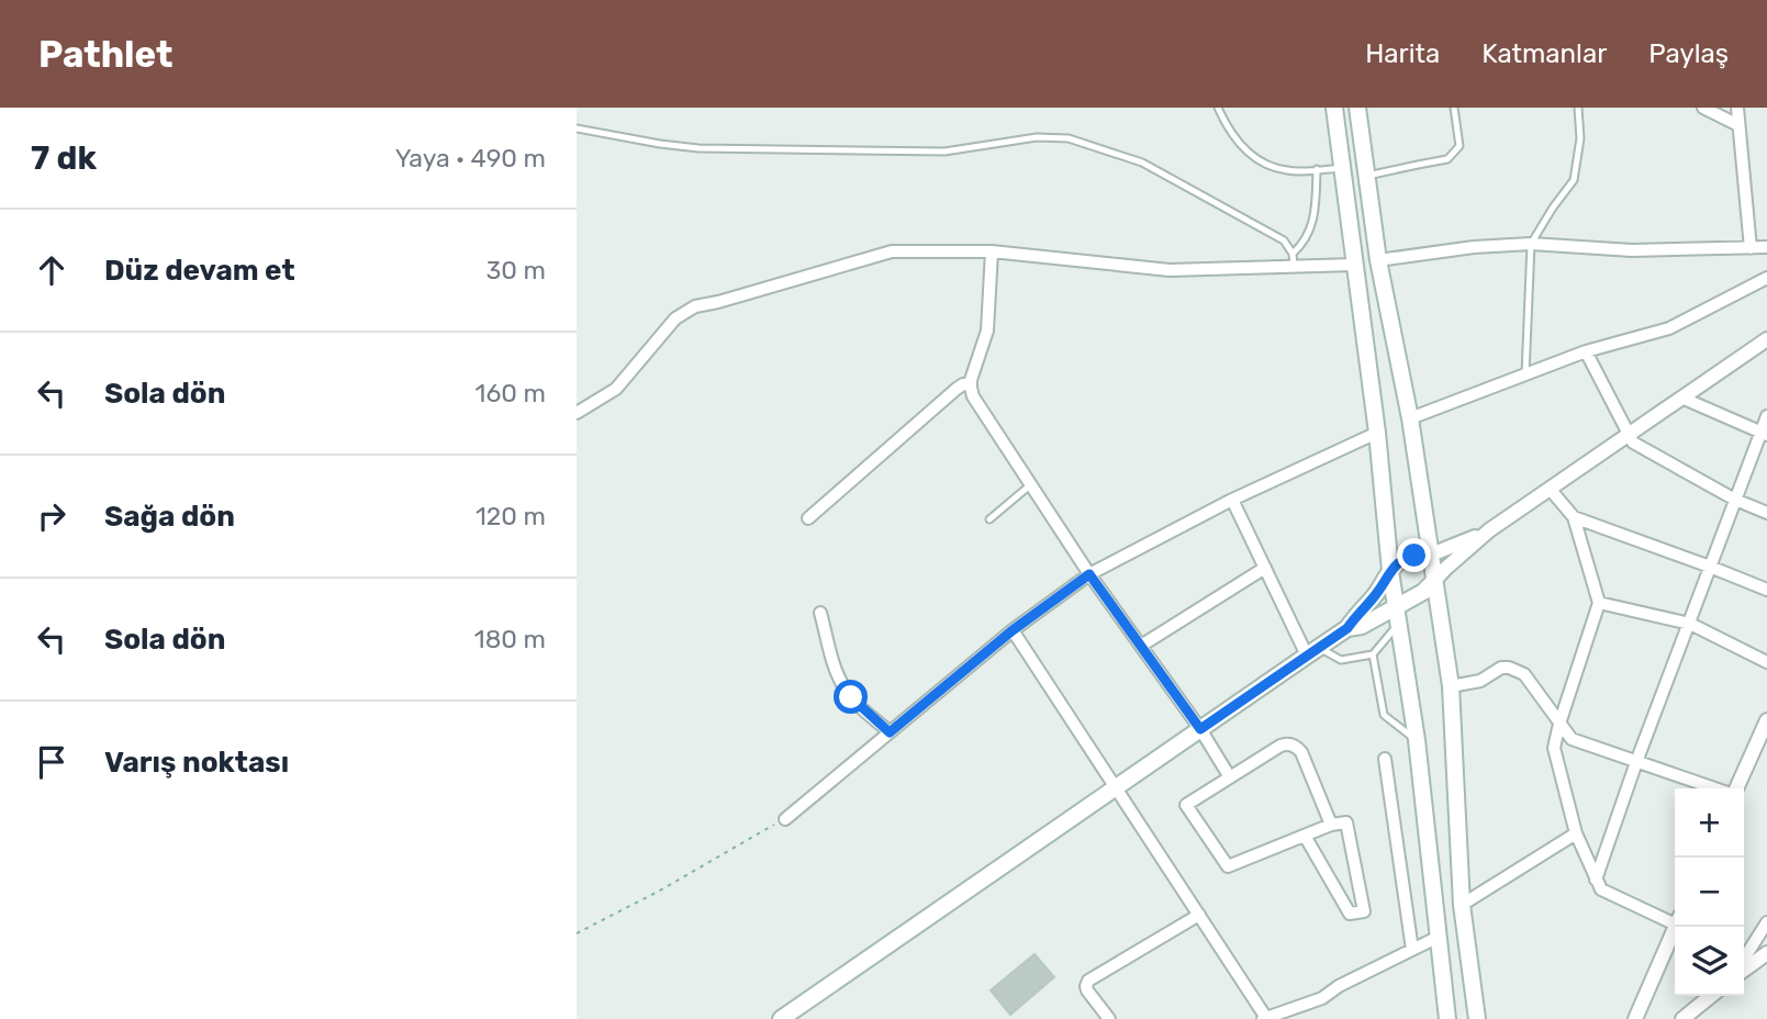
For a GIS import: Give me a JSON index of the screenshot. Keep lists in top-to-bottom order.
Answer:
{
  "page": {
    "header": "Pathlet",
    "nav": ["Harita", "Katmanlar", "Paylaş"],
    "heading": ["7 dk", "Yaya · 490 m"],
    "list": [
      ["Düz devam et", "30 m"],
      ["Sola dön", "160 m"],
      ["Sağa dön", "120 m"],
      ["Sola dön", "180 m"],
      "Varış noktası"
    ],
    "map_buttons": ["+", "−"]
  }
}
